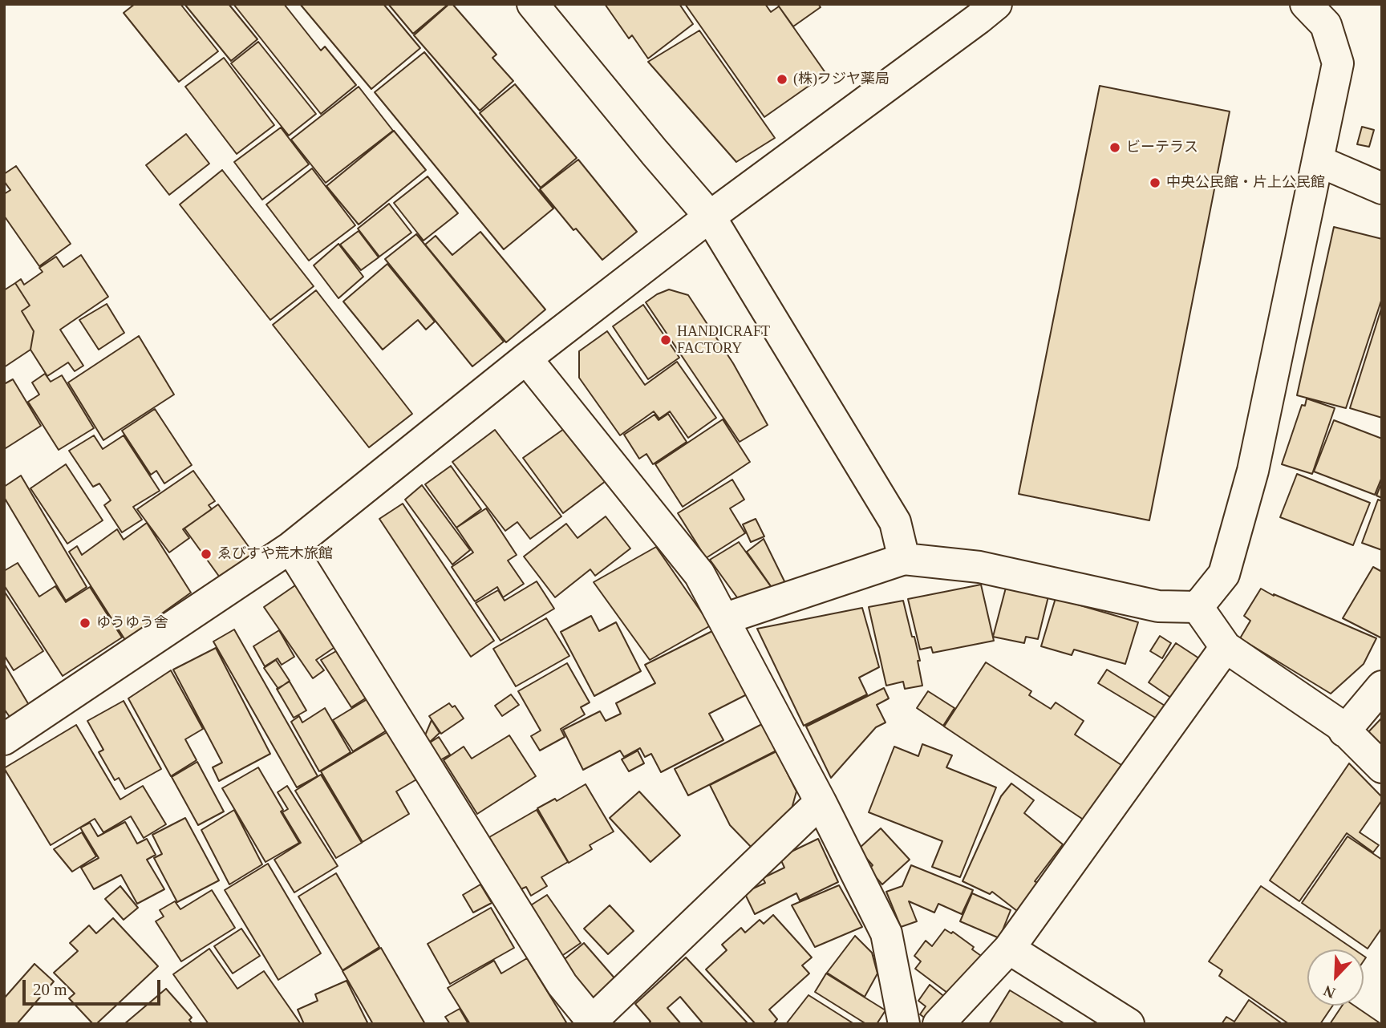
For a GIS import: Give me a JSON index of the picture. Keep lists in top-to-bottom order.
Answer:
{
  "places": [
    "(株)フジヤ薬局",
    "ビーテラス",
    "中央公民館・片上公民館",
    "HANDICRAFT FACTORY",
    "ゑびすや荒木旅館",
    "ゆうゆう舎"
  ],
  "scale_bar": "20 m",
  "north": "bottom left"
}
